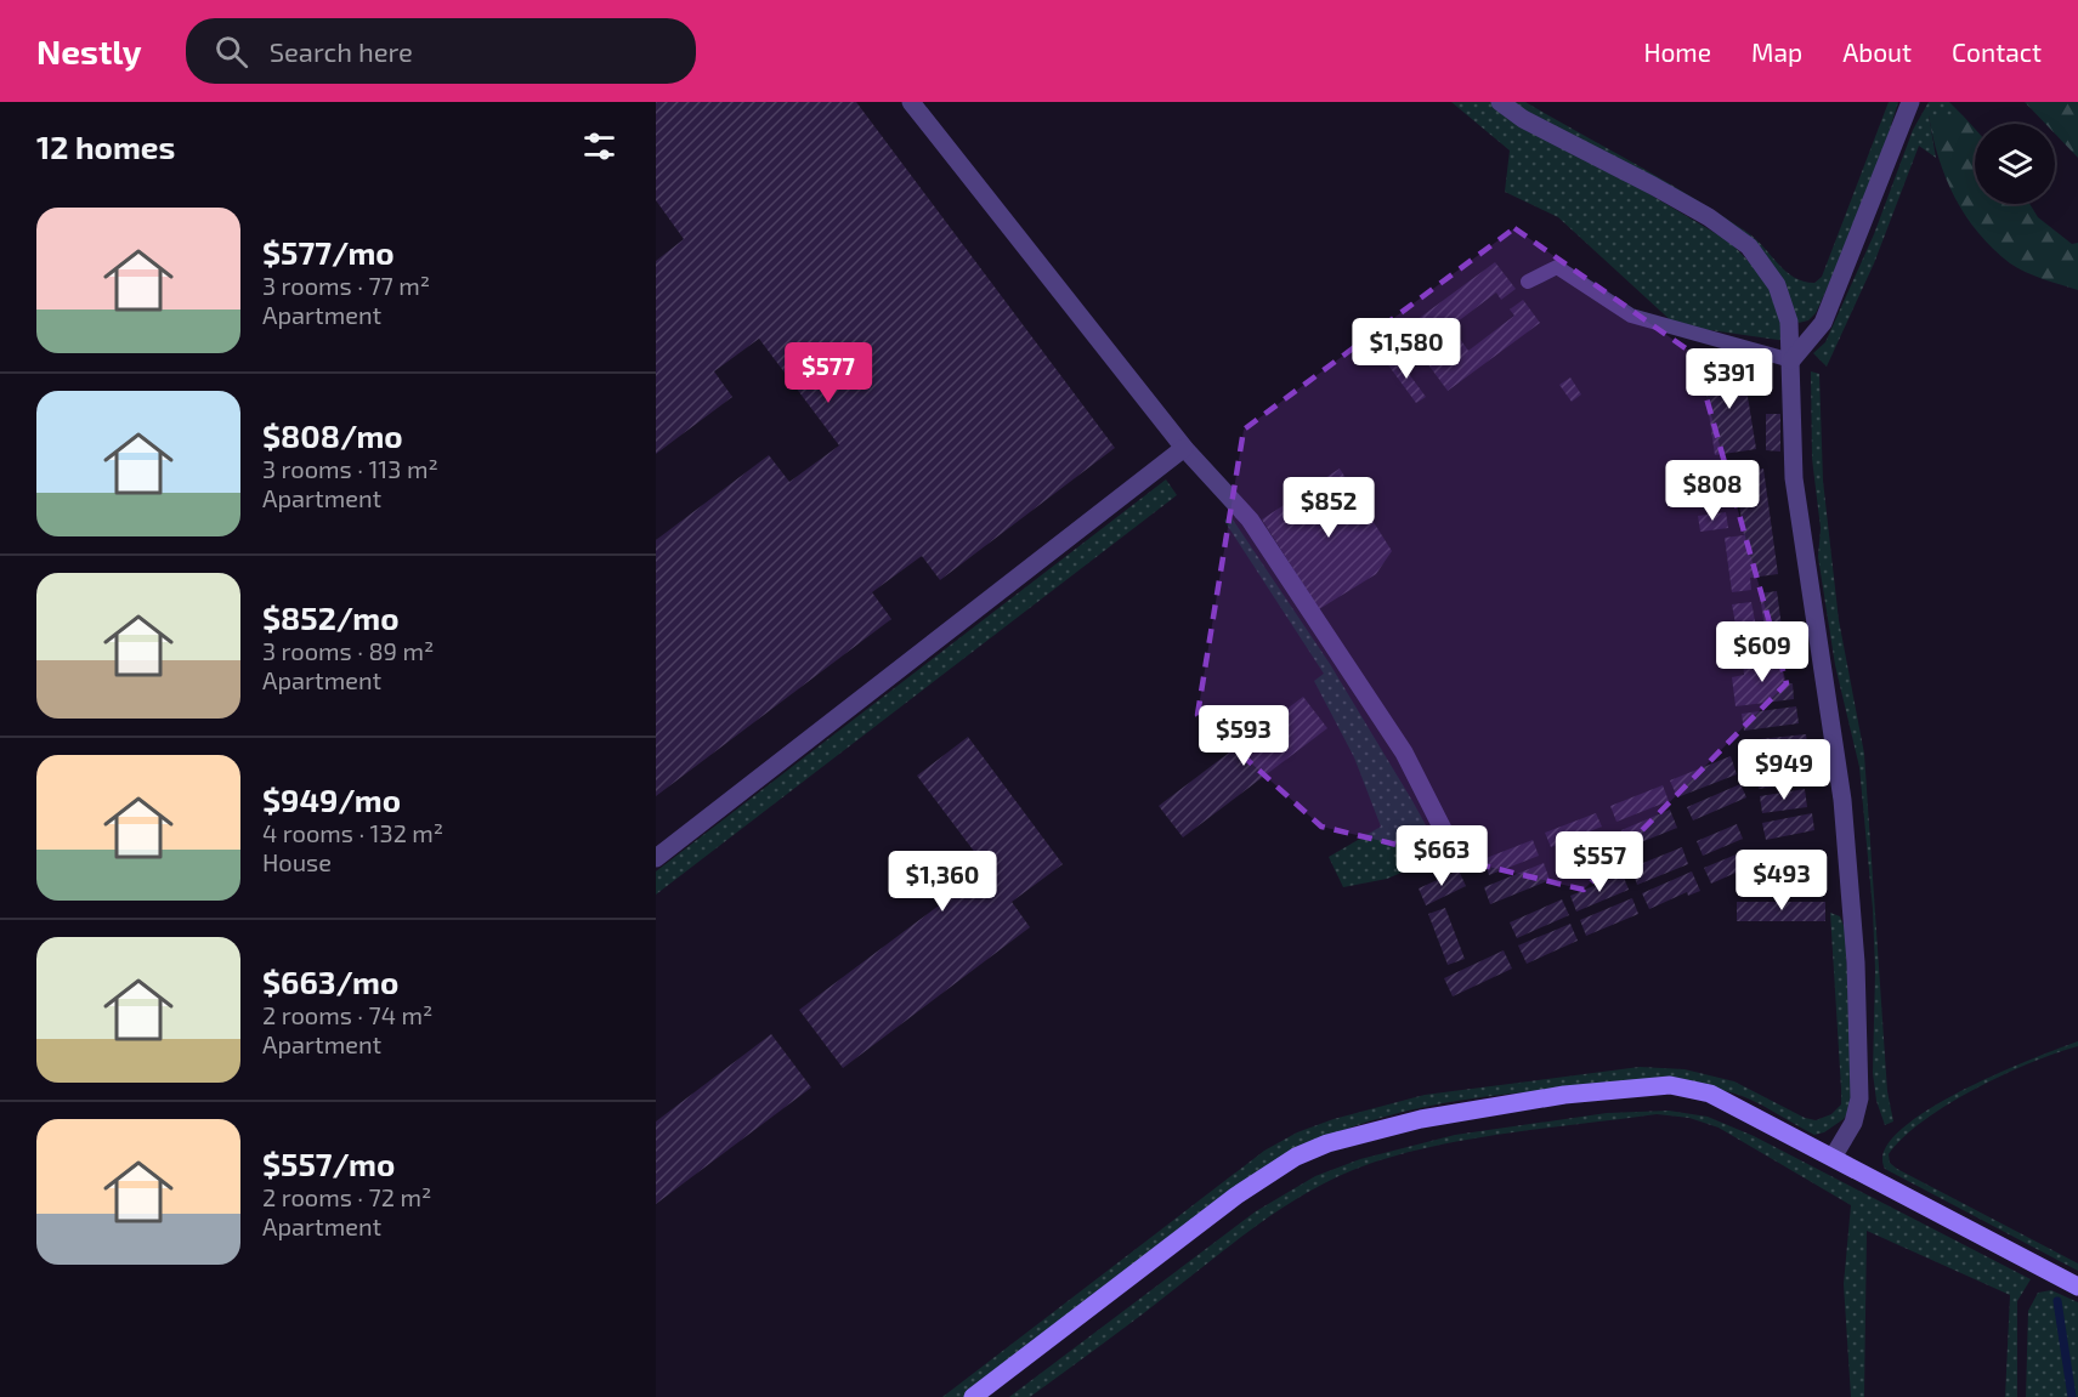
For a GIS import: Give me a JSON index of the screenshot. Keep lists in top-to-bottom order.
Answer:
{
  "page": {
    "header": "Nestly",
    "search": "Search here",
    "nav": [
      "Home",
      "Map",
      "About",
      "Contact"
    ],
    "heading": "12 homes",
    "list": [
      {
        "name": "$577/mo",
        "note": "3 rooms · 77 m² · Apartment"
      },
      {
        "name": "$808/mo",
        "note": "3 rooms · 113 m² · Apartment"
      },
      {
        "name": "$852/mo",
        "note": "3 rooms · 89 m² · Apartment"
      },
      {
        "name": "$949/mo",
        "note": "4 rooms · 132 m² · House"
      },
      {
        "name": "$663/mo",
        "note": "2 rooms · 74 m² · Apartment"
      },
      {
        "name": "$557/mo",
        "note": "2 rooms · 72 m² · Apartment"
      }
    ],
    "price": [
      "$1,580",
      "$577",
      "$391",
      "$808",
      "$852",
      "$609",
      "$593",
      "$949",
      "$663",
      "$557",
      "$493",
      "$1,360"
    ]
  }
}
